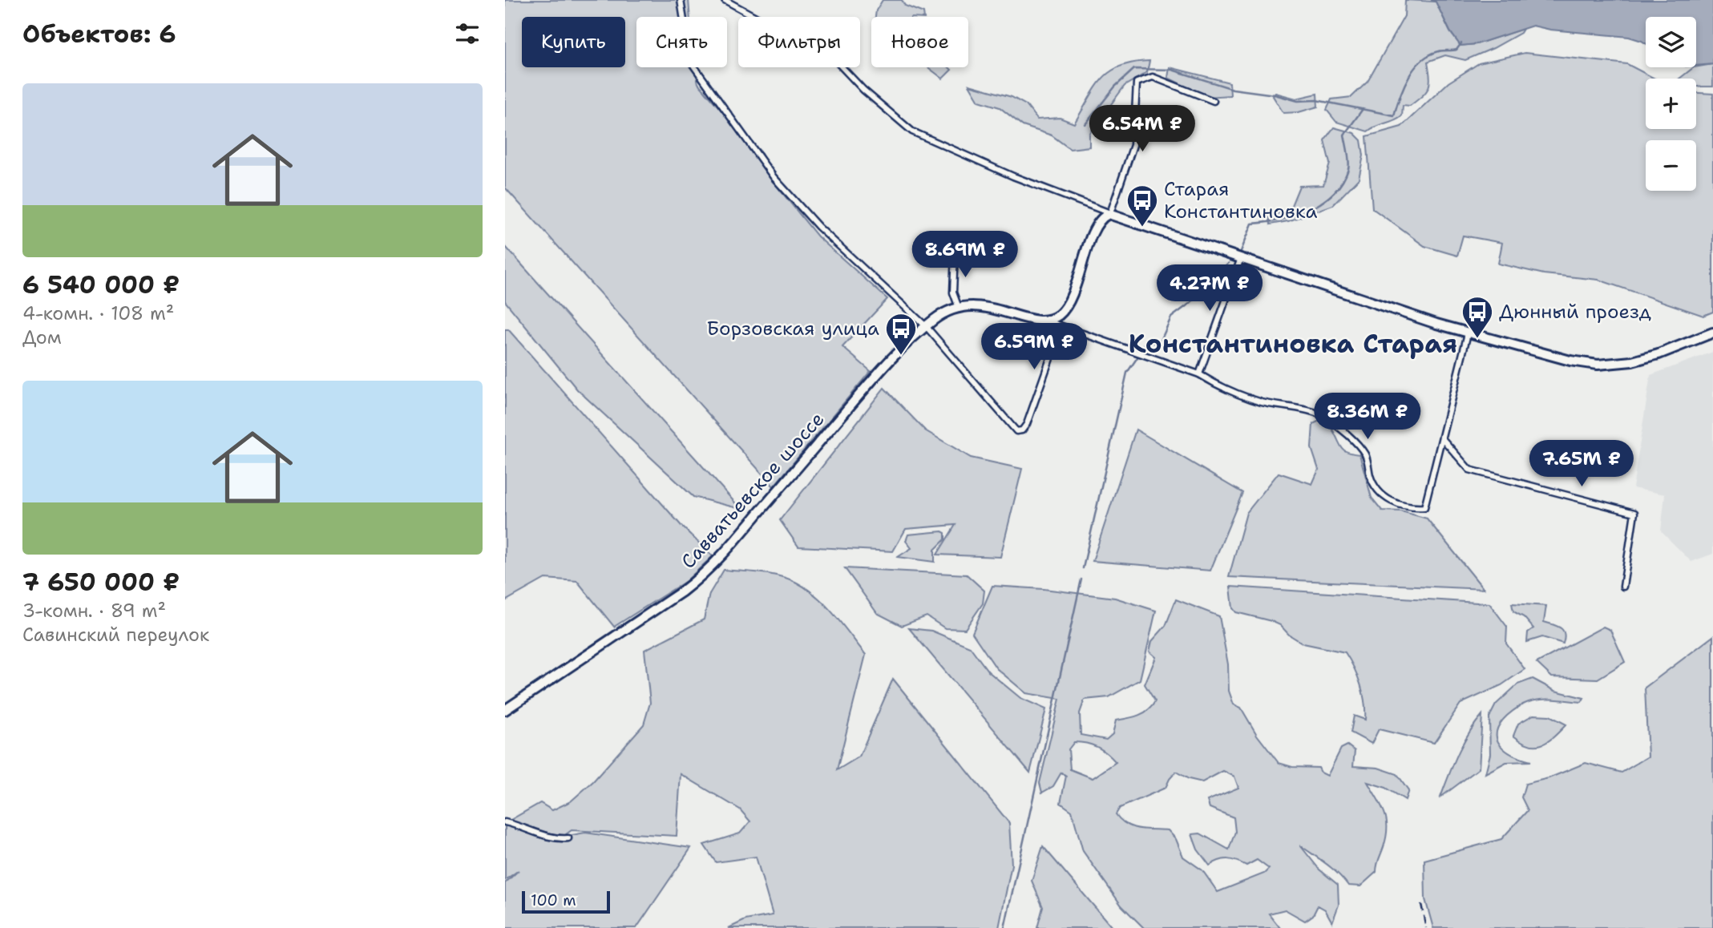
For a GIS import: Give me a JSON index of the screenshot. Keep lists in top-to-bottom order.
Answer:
{
  "streets": {
    "main road": ["Савватьевское шоссе"]
  },
  "districts": ["Константиновка Старая"],
  "places": {
    "bus stop": ["Старая Константиновка", "Дюнный проезд", "Борзовская улица"]
  },
  "scale_bar": "100 m",
  "page": {
    "heading": "Объектов: 6",
    "map_buttons": ["+", "−"],
    "chip": [
      "Купить",
      "Снять",
      "Фильтры",
      "Новое"
    ],
    "list": [
      {
        "name": "6 540 000 ₽",
        "note": "4-комн. · 108 m² · Дом"
      },
      {
        "name": "7 650 000 ₽",
        "note": "3-комн. · 89 m² · Савинский переулок"
      }
    ],
    "price": [
      "6.54M ₽",
      "8.69M ₽",
      "4.27M ₽",
      "6.59M ₽",
      "8.36M ₽",
      "7.65M ₽"
    ],
    "scale": "100 m"
  }
}
